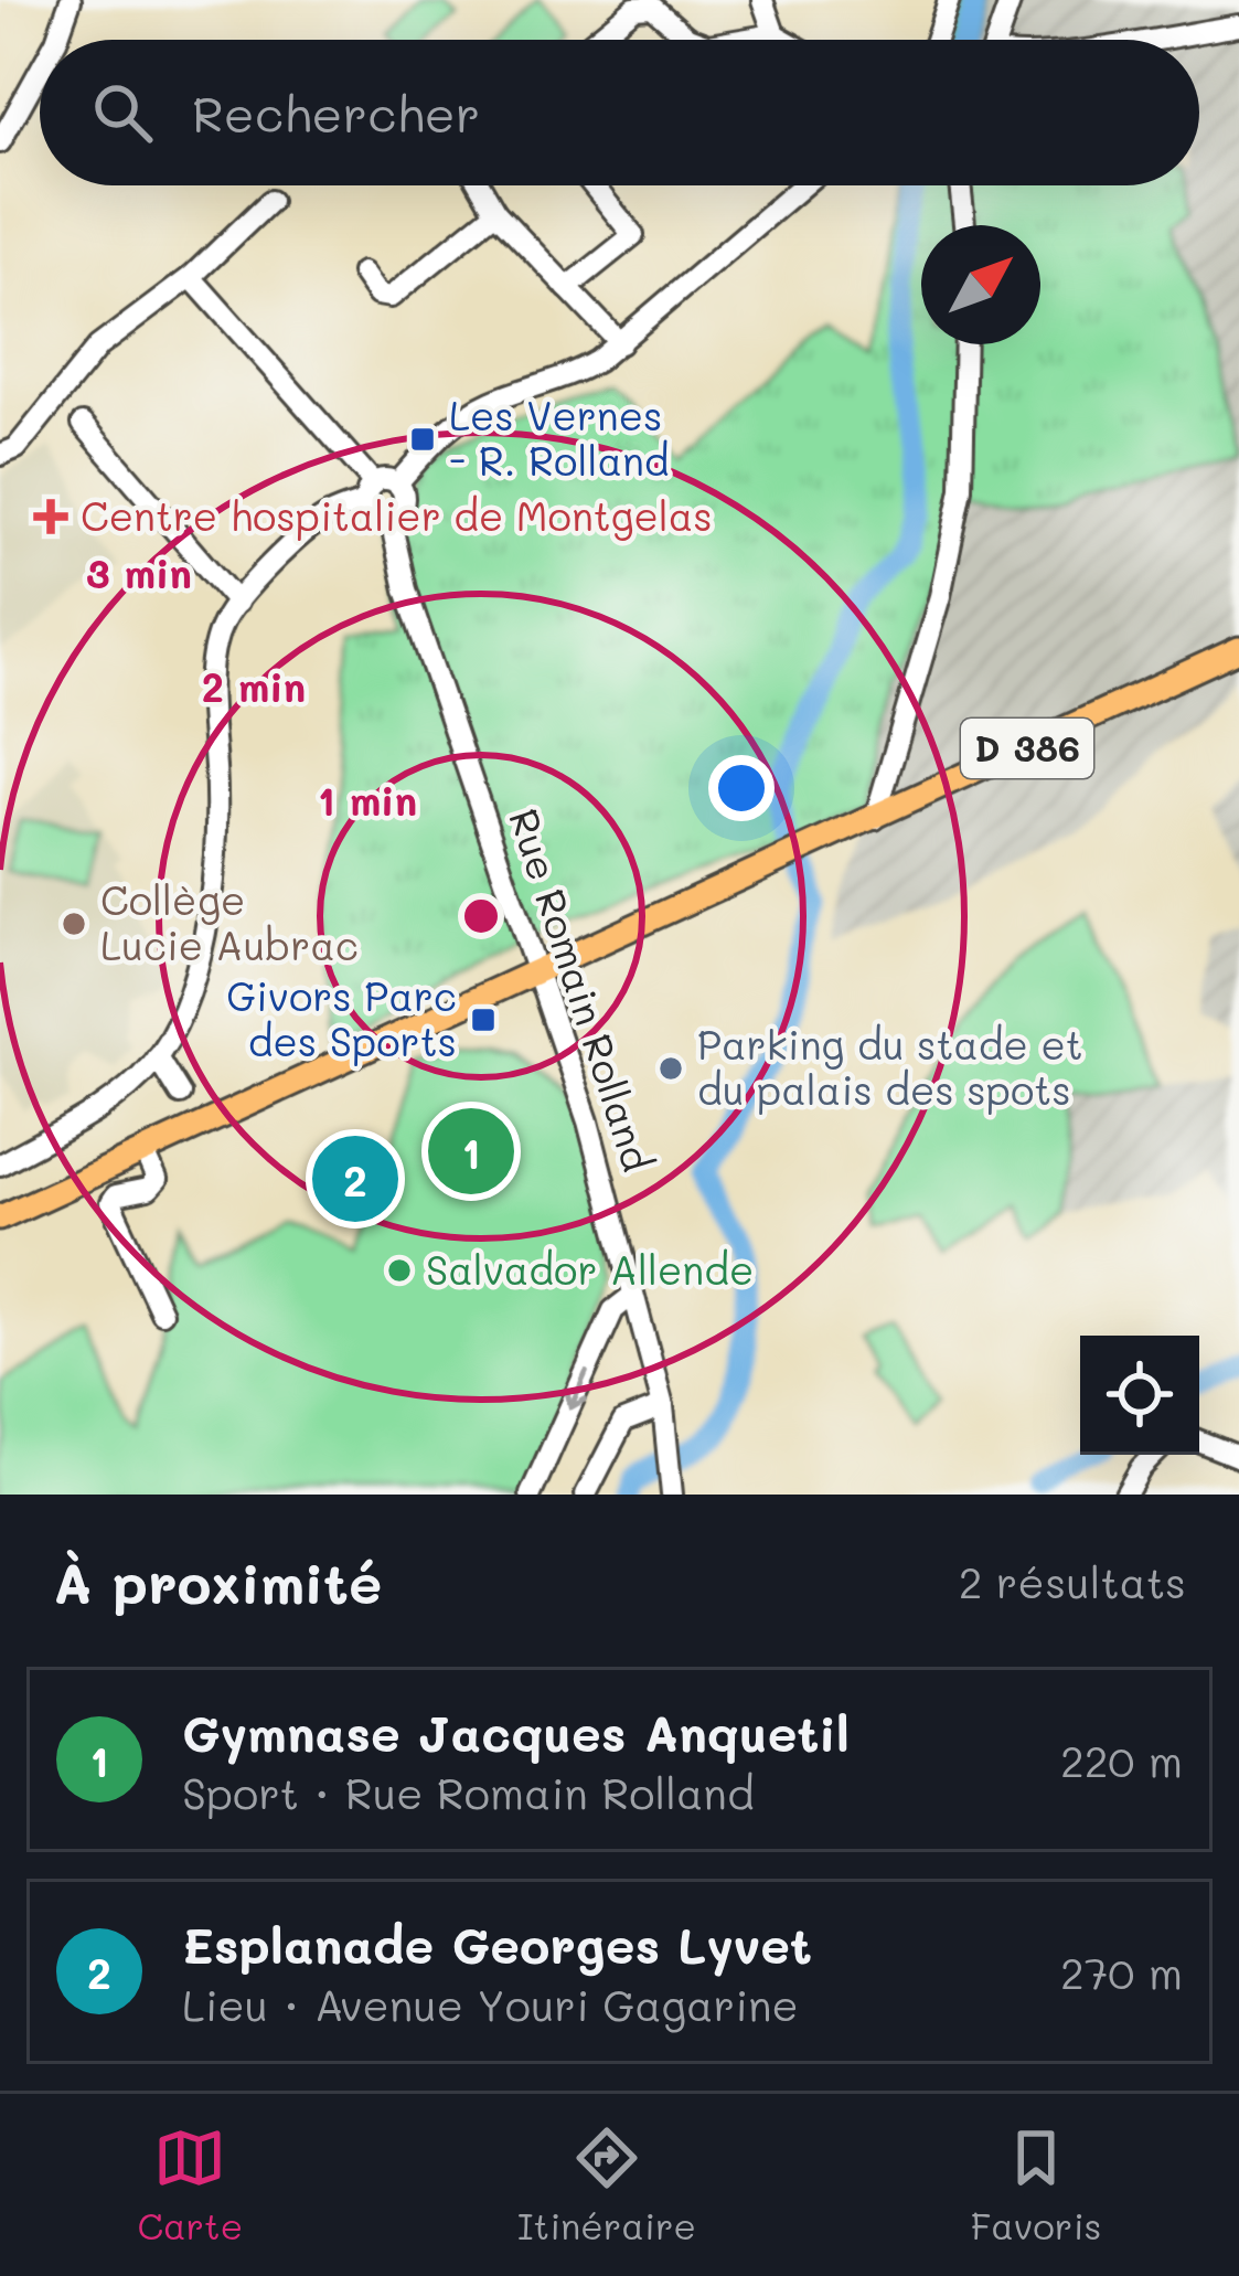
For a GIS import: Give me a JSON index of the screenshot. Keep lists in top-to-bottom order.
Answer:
{
  "streets": {
    "main road": ["D 386"],
    "street": ["Rue Romain Rolland"]
  },
  "crossings": [
    ["D 386", "Rue Romain Rolland"]
  ],
  "places": {
    "transit": ["Les Vernes - R. Rolland", "Givors Parc des Sports"],
    "health": ["Centre hospitalier de Montgelas"],
    "other": ["Collège Lucie Aubrac", "Parking du stade et du palais des spots", "Salvador Allende"]
  },
  "north": "top right",
  "page": {
    "search": "Rechercher",
    "pins": ["1", "2"],
    "heading": ["À proximité", "2 résultats"],
    "list": [
      {
        "mark": "1",
        "name": "Gymnase Jacques Anquetil",
        "note": "Sport · Rue Romain Rolland",
        "value": "220 m"
      },
      {
        "mark": "2",
        "name": "Esplanade Georges Lyvet",
        "note": "Lieu · Avenue Youri Gagarine",
        "value": "270 m"
      }
    ],
    "nav": ["Carte", "Itinéraire", "Favoris"]
  },
  "rings": ["3 min", "2 min", "1 min"]
}
